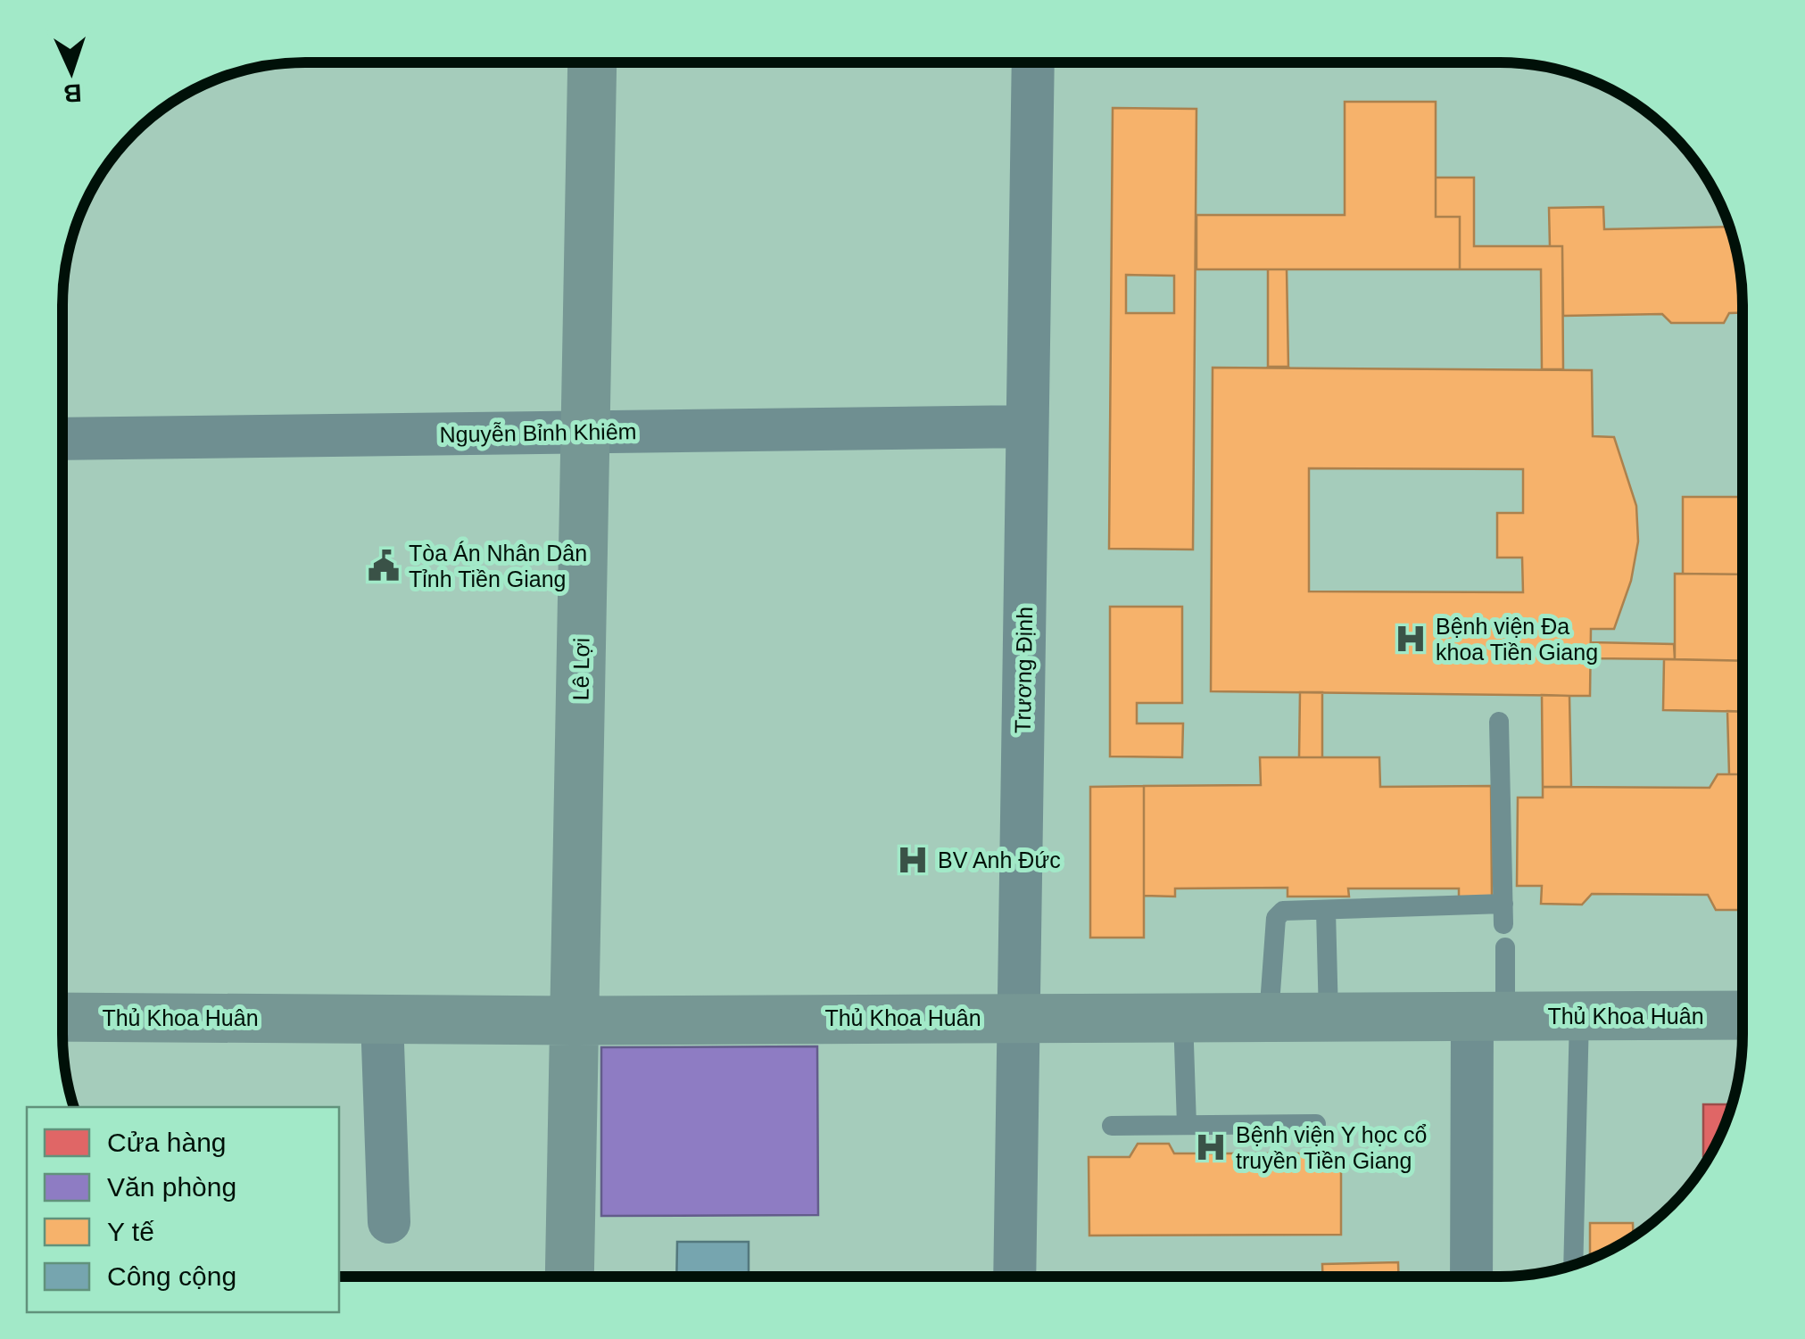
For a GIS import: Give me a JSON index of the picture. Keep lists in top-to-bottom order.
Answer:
{
  "streets": {
    "main road": ["Lê Lợi", "Thủ Khoa Huân"],
    "street": ["Nguyễn Bỉnh Khiêm", "Trương Định"]
  },
  "crossings": [
    ["Nguyễn Bỉnh Khiêm", "Lê Lợi"],
    ["Nguyễn Bỉnh Khiêm", "Trương Định"],
    ["Lê Lợi", "Thủ Khoa Huân"],
    ["Trương Định", "Thủ Khoa Huân"]
  ],
  "places": {
    "public building": ["Tòa Án Nhân Dân Tỉnh Tiền Giang"],
    "hospital": ["Bệnh viện Đa khoa Tiền Giang", "BV Anh Đức", "Bệnh viện Y học cổ truyền Tiền Giang"]
  },
  "legend": [
    "Cửa hàng",
    "Văn phòng",
    "Y tế",
    "Công cộng"
  ],
  "north": "bottom"
}
